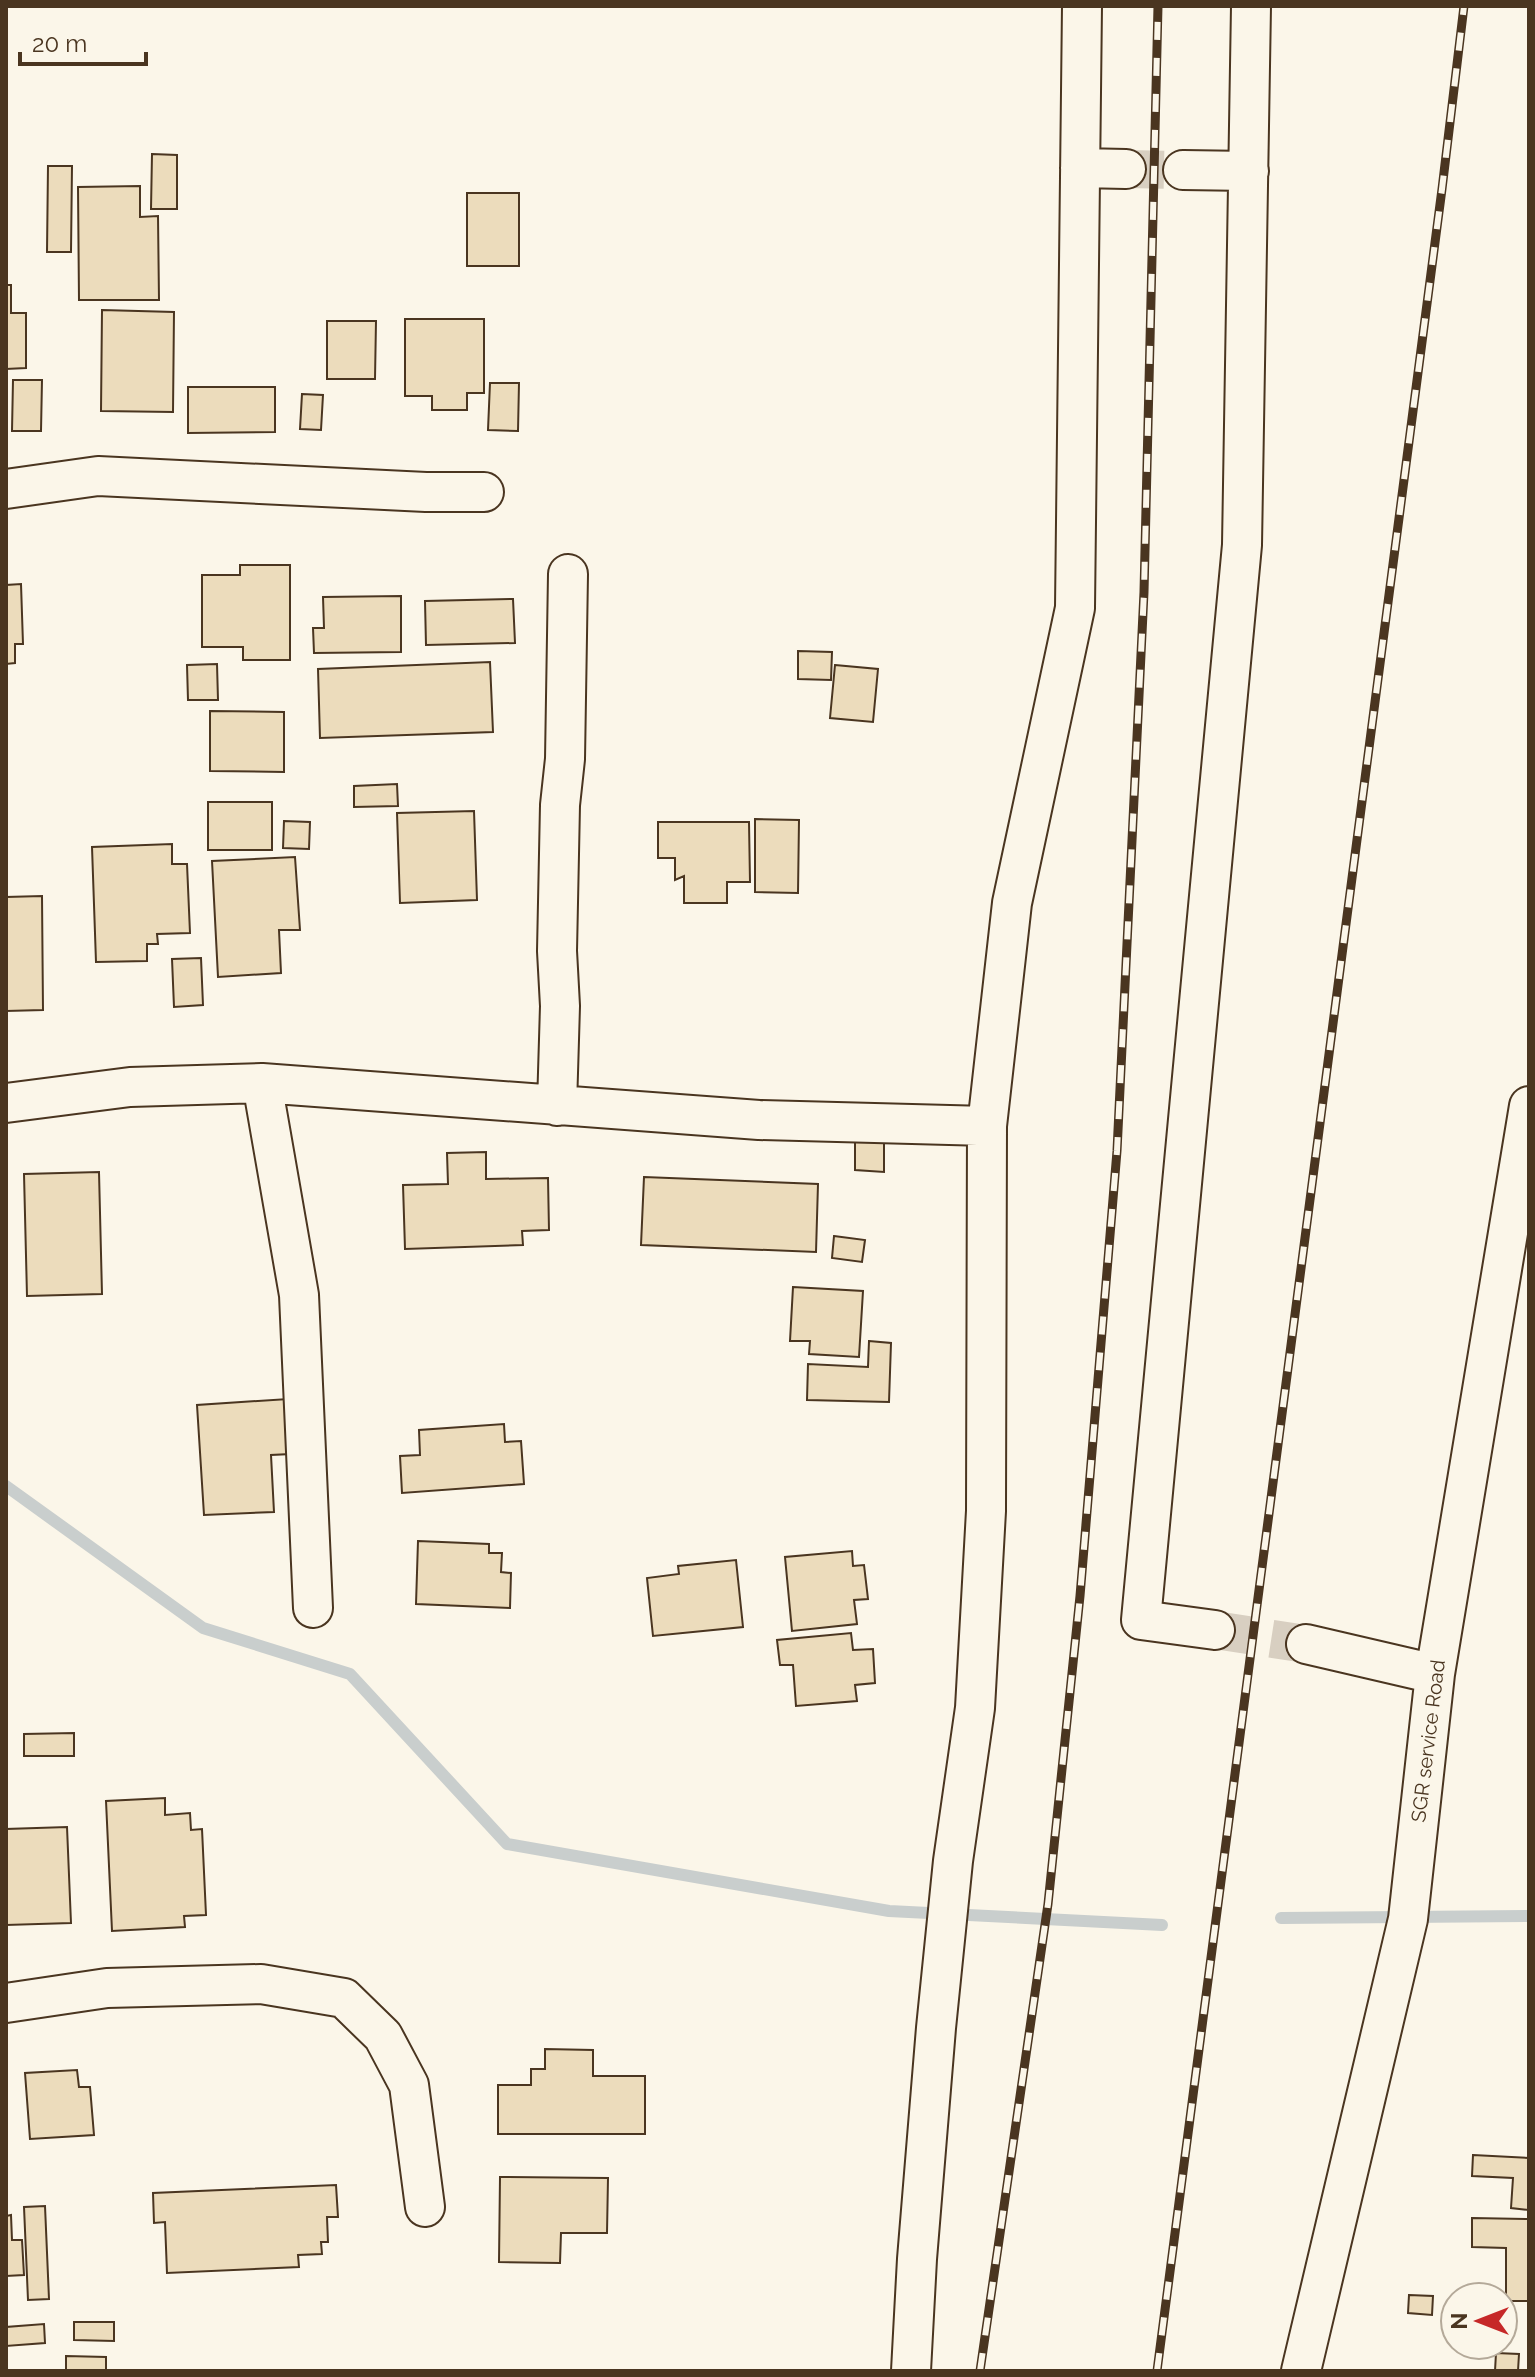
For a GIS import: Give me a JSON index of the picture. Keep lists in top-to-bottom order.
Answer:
{
  "streets": {
    "street": ["SGR service Road"]
  },
  "scale_bar": "20 m",
  "north": "left"
}
